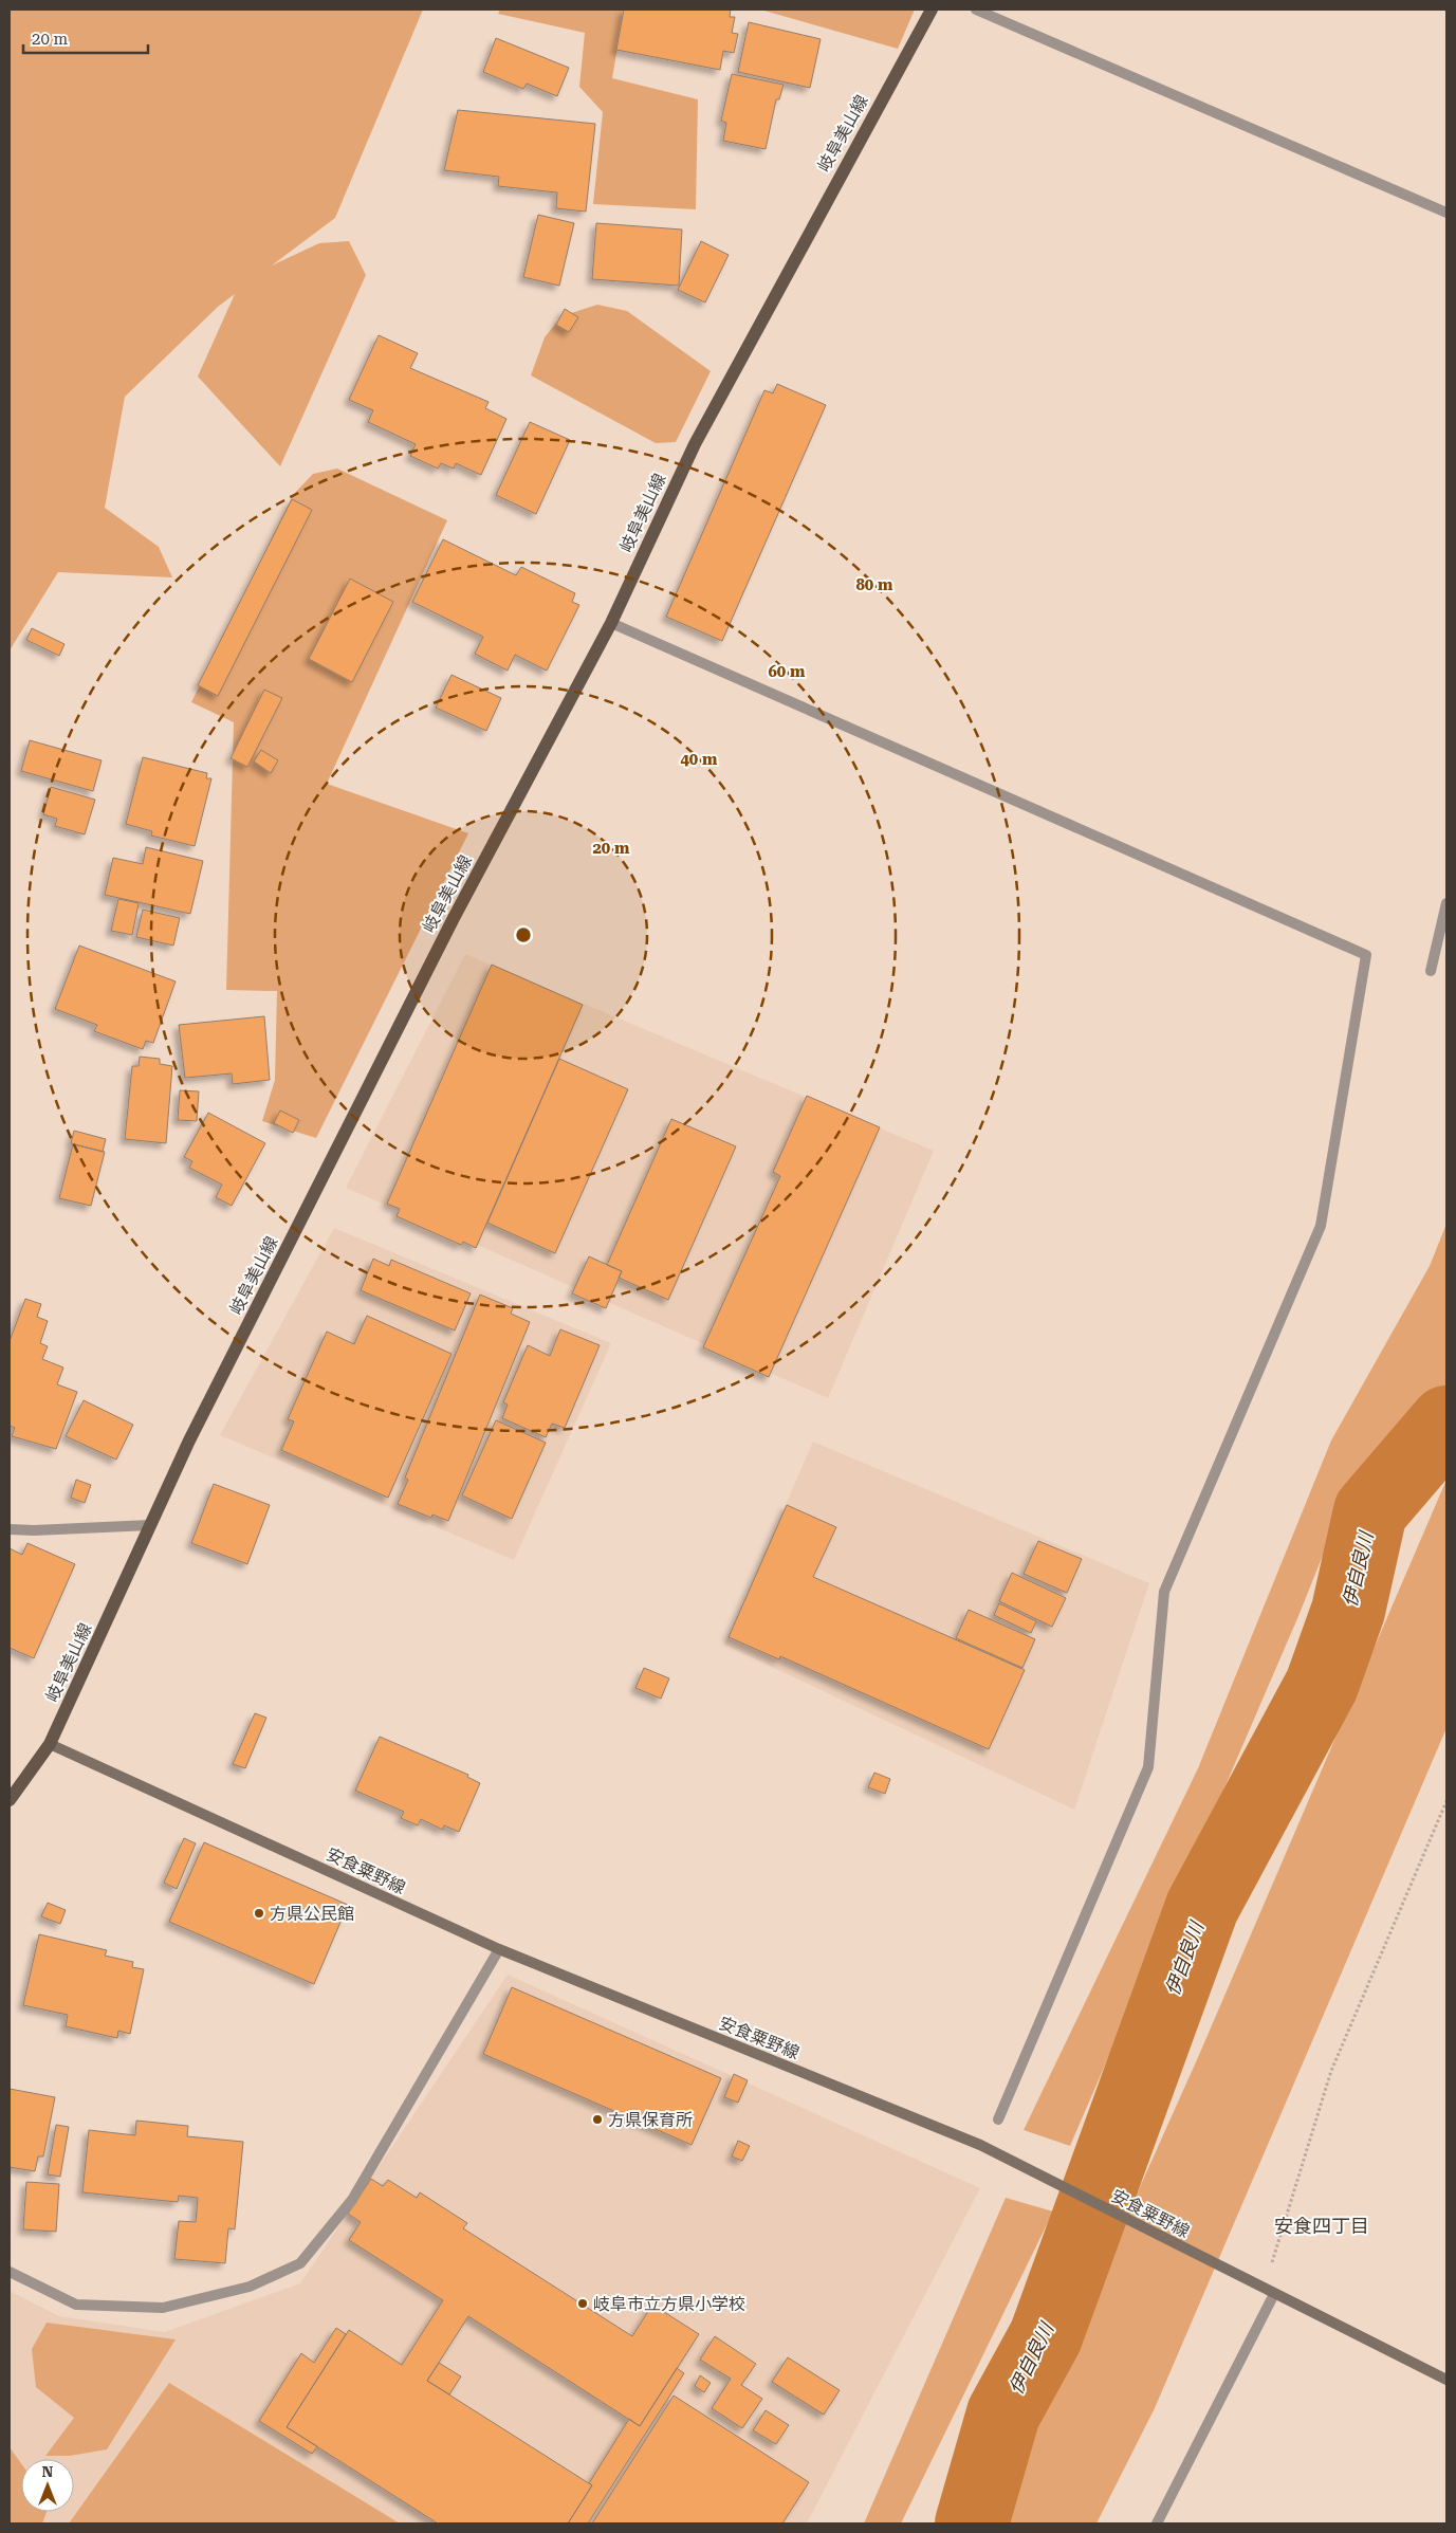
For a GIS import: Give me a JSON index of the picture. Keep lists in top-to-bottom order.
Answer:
{
  "streets": {
    "main road": ["岐阜美山線", "安食粟野線"]
  },
  "crossings": [
    ["岐阜美山線", "安食粟野線"]
  ],
  "districts": ["安食四丁目"],
  "water": ["伊自良川"],
  "places": ["方県公民館", "方県保育所", "岐阜市立方県小学校"],
  "scale_bar": "20 m",
  "north": "top",
  "rings": [
    "80 m",
    "60 m",
    "40 m",
    "20 m"
  ]
}
